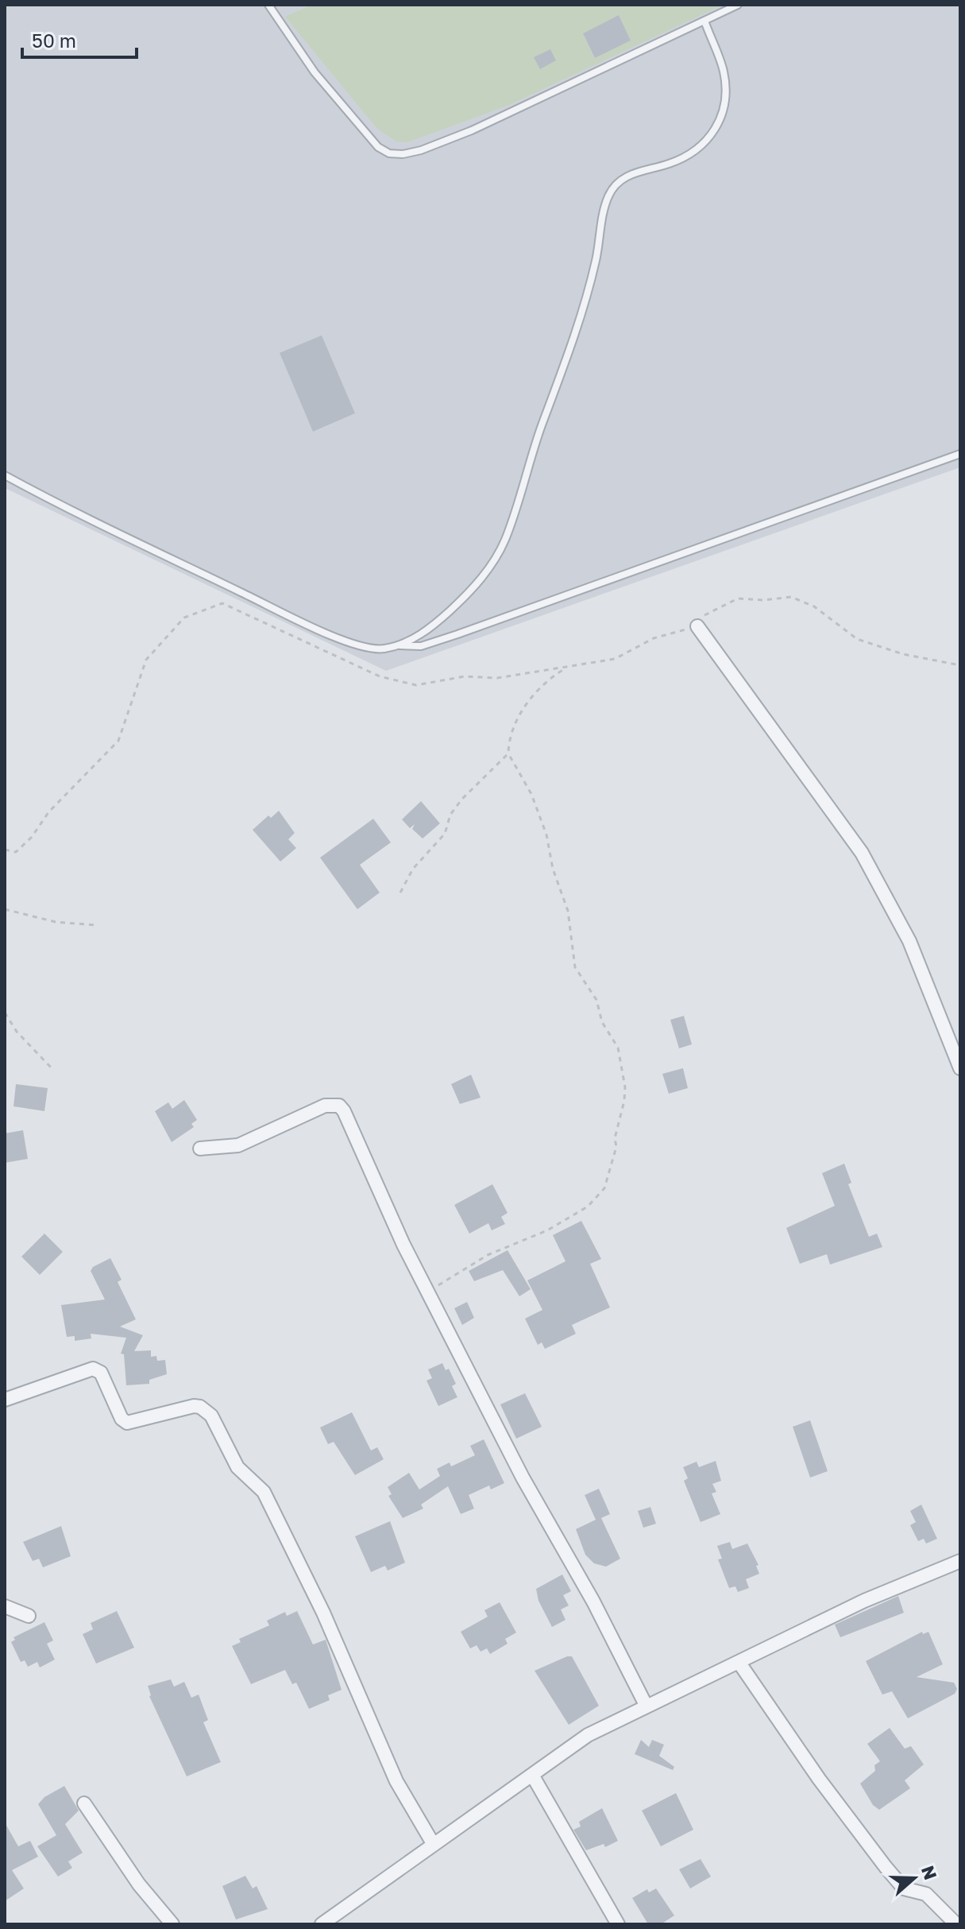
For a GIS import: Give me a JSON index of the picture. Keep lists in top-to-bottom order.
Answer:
{
  "scale_bar": "50 m",
  "north": "right"
}
